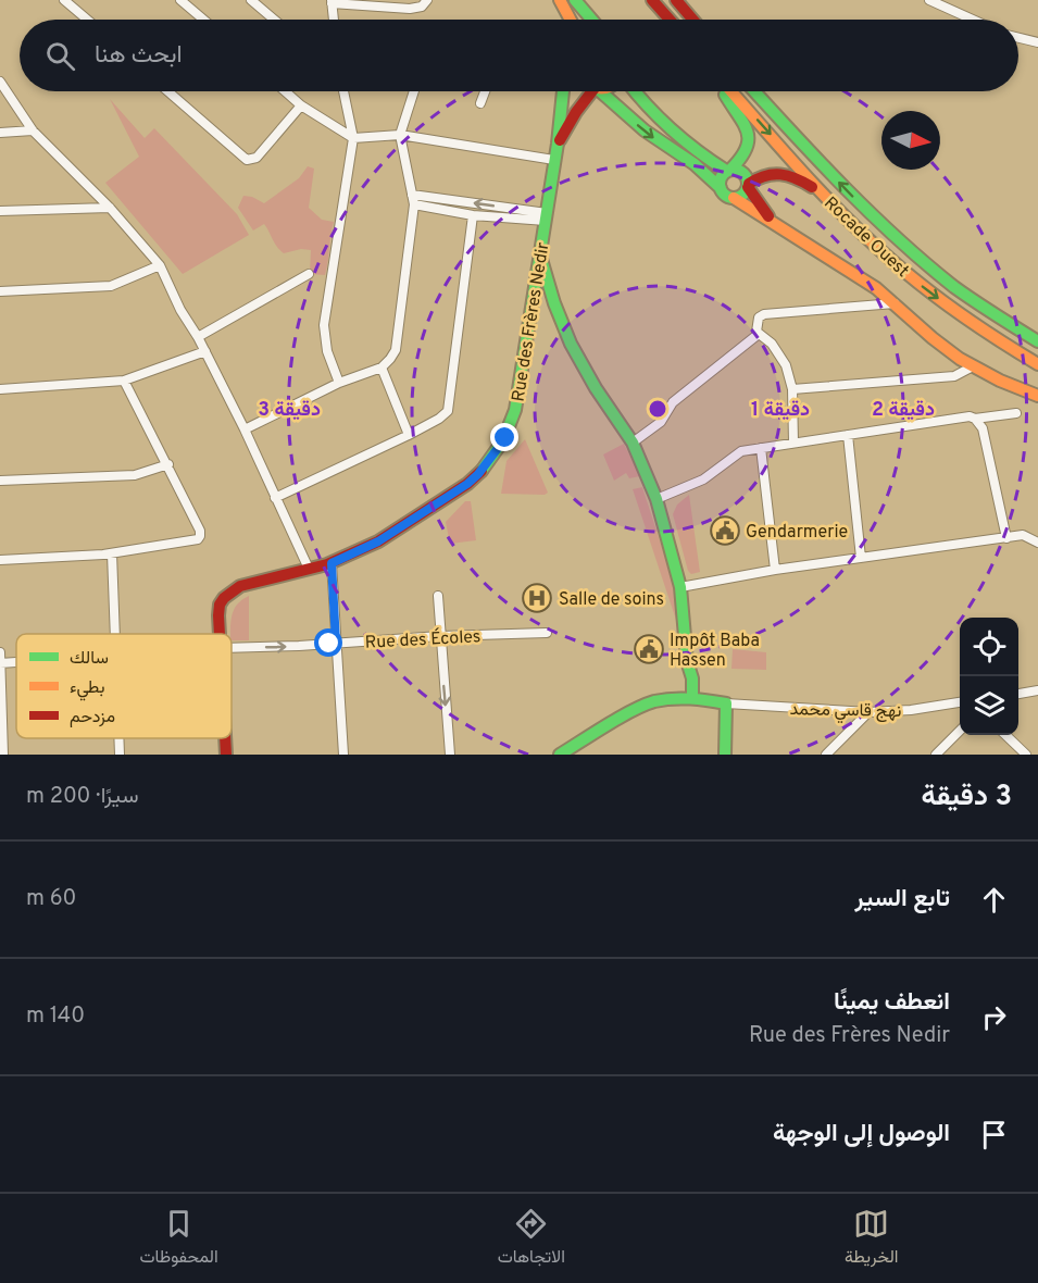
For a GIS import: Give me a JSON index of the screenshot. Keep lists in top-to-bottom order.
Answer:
{
  "streets": {
    "main road": ["Rocade Ouest", "Rue des Frères Nedir"],
    "street": ["Rue des Écoles", "نهج قاسي محمد"]
  },
  "places": {
    "public building": ["Gendarmerie", "Impôt Baba Hassen"],
    "hospital": ["Salle de soins"]
  },
  "legend": ["سالك", "بطيء", "مزدحم"],
  "north": "right",
  "page": {
    "search": "ابحث هنا",
    "heading": ["3 دقيقة", "سيرًا · 200 m"],
    "list": [
      ["تابع السير", "60 m"],
      ["انعطف يمينًا", "Rue des Frères Nedir", "140 m"],
      "الوصول إلى الوجهة"
    ],
    "nav": ["الخريطة", "الاتجاهات", "المحفوظات"]
  },
  "rings": ["1 دقيقة", "2 دقيقة", "3 دقيقة"]
}
